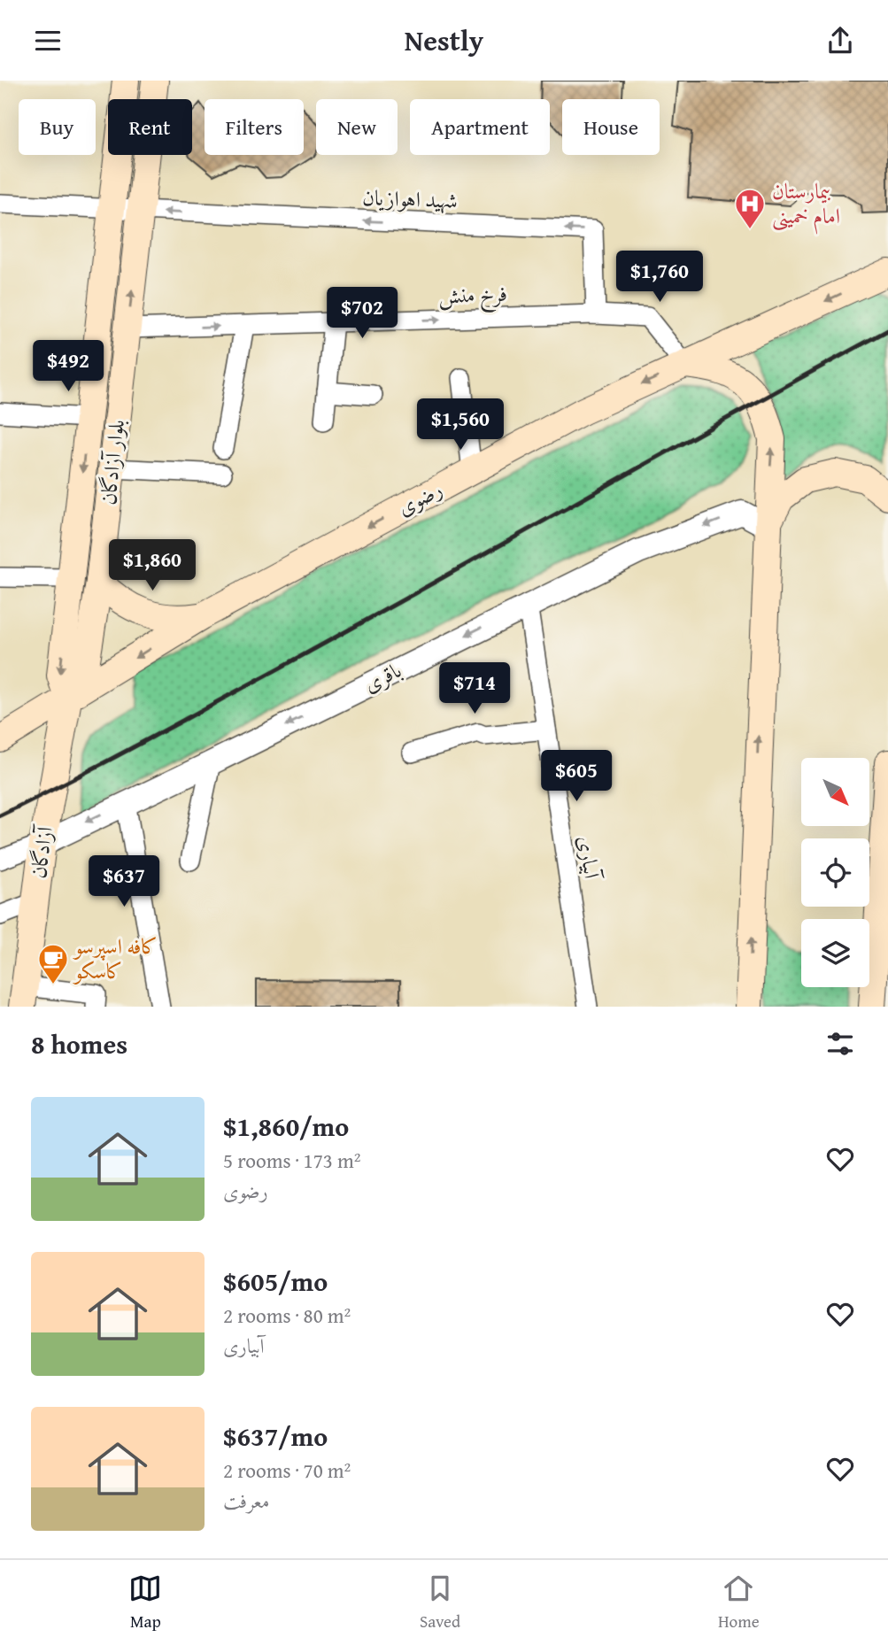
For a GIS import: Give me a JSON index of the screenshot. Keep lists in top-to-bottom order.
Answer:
{
  "streets": {
    "main road": ["بلوار آزادگان", "رضوی", "آزادگان"],
    "street": [
      "شهید اهوازیان",
      "فرخ منش",
      "باقری",
      "آبیاری"
    ]
  },
  "crossings": [
    ["شهید اهوازیان", "فرخ منش"],
    ["شهید اهوازیان", "بلوار آزادگان"],
    ["فرخ منش", "بلوار آزادگان"],
    ["فرخ منش", "رضوی"],
    ["بلوار آزادگان", "رضوی"],
    ["بلوار آزادگان", "آزادگان"],
    ["رضوی", "آزادگان"],
    ["باقری", "آزادگان"],
    ["باقری", "آبیاری"]
  ],
  "one_way": ["شهید اهوازیان", "رضوی", "باقری"],
  "places": {
    "hospital": ["بیمارستان امام خمینی"],
    "cafe": ["کافه اسپرسو کاسکو"]
  },
  "north": "bottom right",
  "page": {
    "header": "Nestly",
    "chip": [
      "Buy",
      "Rent",
      "Filters",
      "New",
      "Apartment",
      "House"
    ],
    "price": [
      "$1,760",
      "$702",
      "$492",
      "$1,560",
      "$1,860",
      "$714",
      "$605",
      "$637"
    ],
    "heading": "8 homes",
    "list": [
      {
        "name": "$1,860/mo",
        "note": "5 rooms · 173 m² · رضوی"
      },
      {
        "name": "$605/mo",
        "note": "2 rooms · 80 m² · آبیاری"
      },
      {
        "name": "$637/mo",
        "note": "2 rooms · 70 m² · معرفت"
      }
    ],
    "tabs": ["Map", "Saved", "Home"]
  }
}
